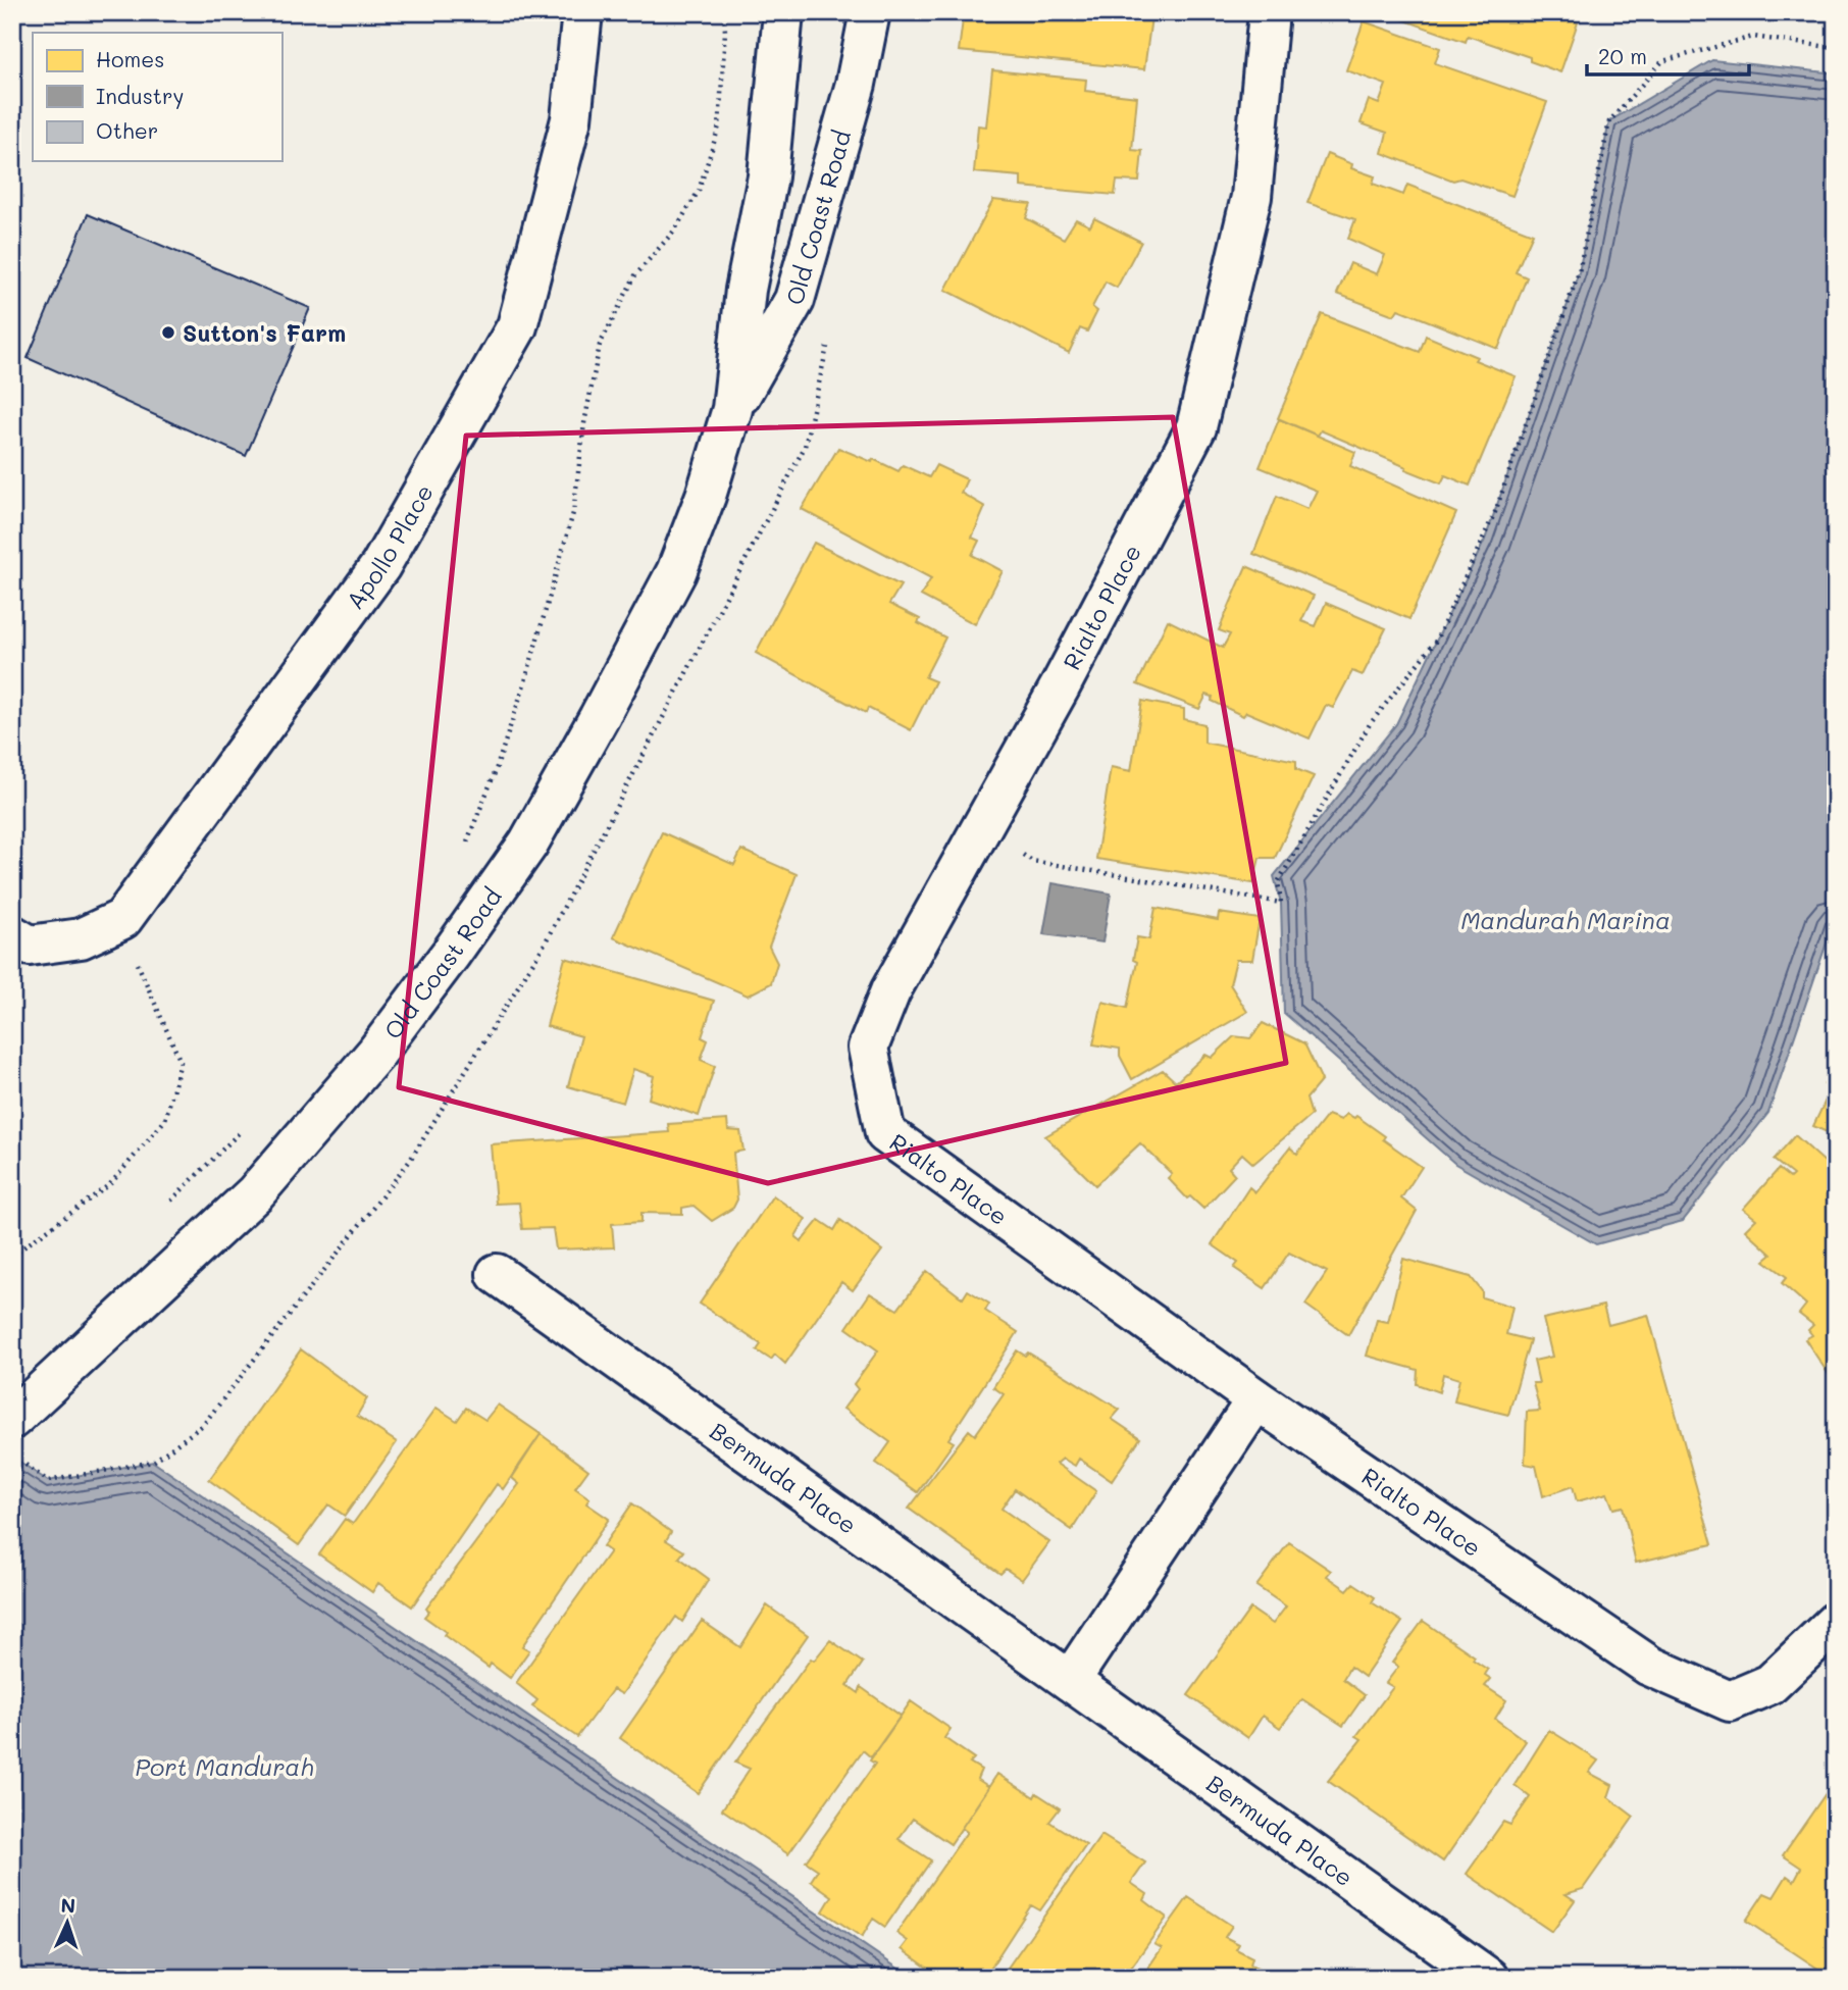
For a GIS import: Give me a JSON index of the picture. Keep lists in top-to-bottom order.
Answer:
{
  "streets": {
    "street": [
      "Old Coast Road",
      "Apollo Place",
      "Rialto Place",
      "Bermuda Place"
    ]
  },
  "water": ["Mandurah Marina", "Port Mandurah"],
  "places": ["Sutton's Farm"],
  "legend": ["Homes", "Industry", "Other"],
  "scale_bar": "20 m",
  "north": "top"
}
